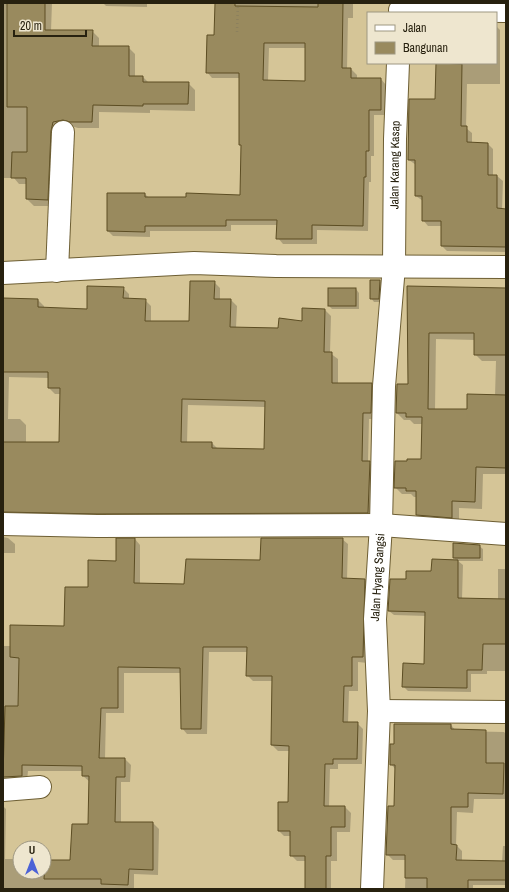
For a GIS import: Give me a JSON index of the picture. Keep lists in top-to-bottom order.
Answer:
{
  "streets": {
    "street": ["Jalan Karang Kasap", "Jalan Hyang Sangsi"]
  },
  "crossings": [
    ["Jalan Karang Kasap", "Jalan Hyang Sangsi"]
  ],
  "legend": ["Jalan", "Bangunan"],
  "scale_bar": "20 m",
  "north": "top"
}
